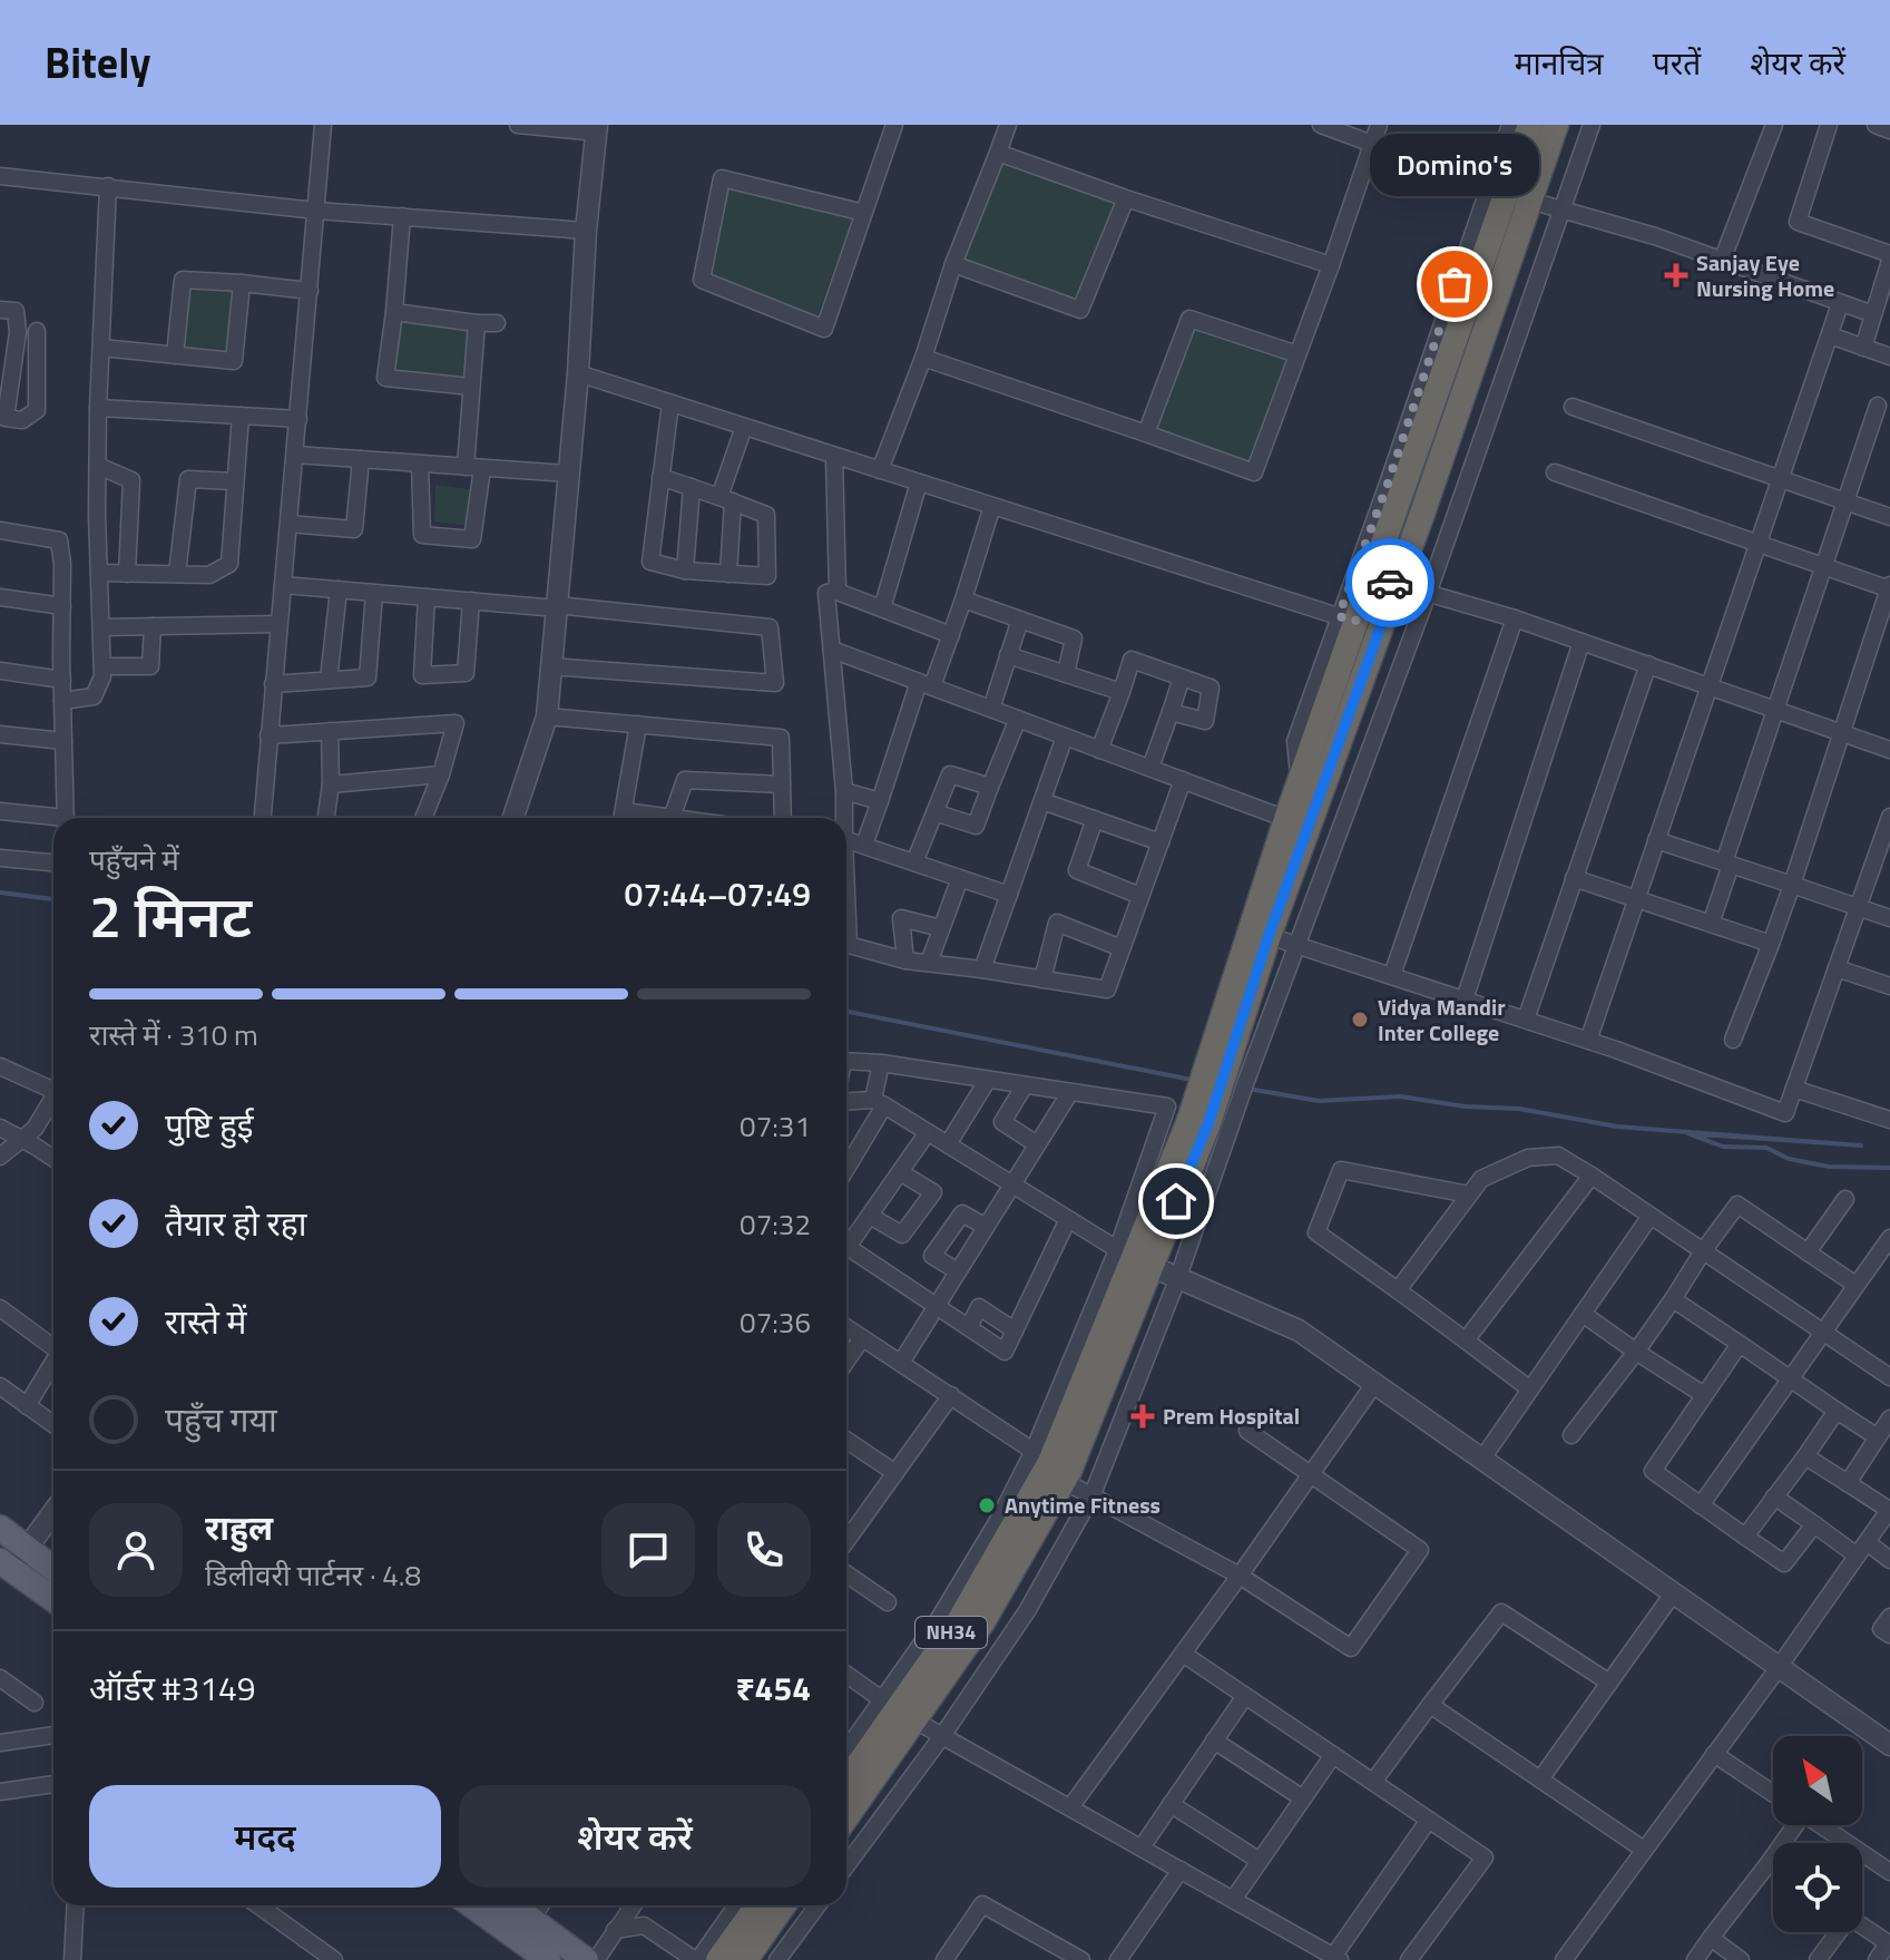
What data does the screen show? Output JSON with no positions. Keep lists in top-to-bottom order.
{
  "streets": {
    "highway": ["NH34"]
  },
  "places": {
    "health": ["Sanjay Eye Nursing Home", "Prem Hospital"],
    "other": ["Domino's", "Vidya Mandir Inter College", "Anytime Fitness"]
  },
  "north": "top left",
  "page": {
    "header": "Bitely",
    "nav": ["मानचित्र", "परतें", "शेयर करें"],
    "bubble": "Domino's",
    "heading": ["2 मिनट", "पहुँचने में", "07:44–07:49"],
    "panel": [
      "राहुल",
      "डिलीवरी पार्टनर · 4.8",
      "ऑर्डर #3149",
      "₹454"
    ],
    "bar": "रास्ते में · 310 m",
    "list": [
      ["पुष्टि हुई", "07:31"],
      ["तैयार हो रहा", "07:32"],
      ["रास्ते में", "07:36"],
      "पहुँच गया"
    ],
    "buttons": ["मदद", "शेयर करें"]
  }
}
